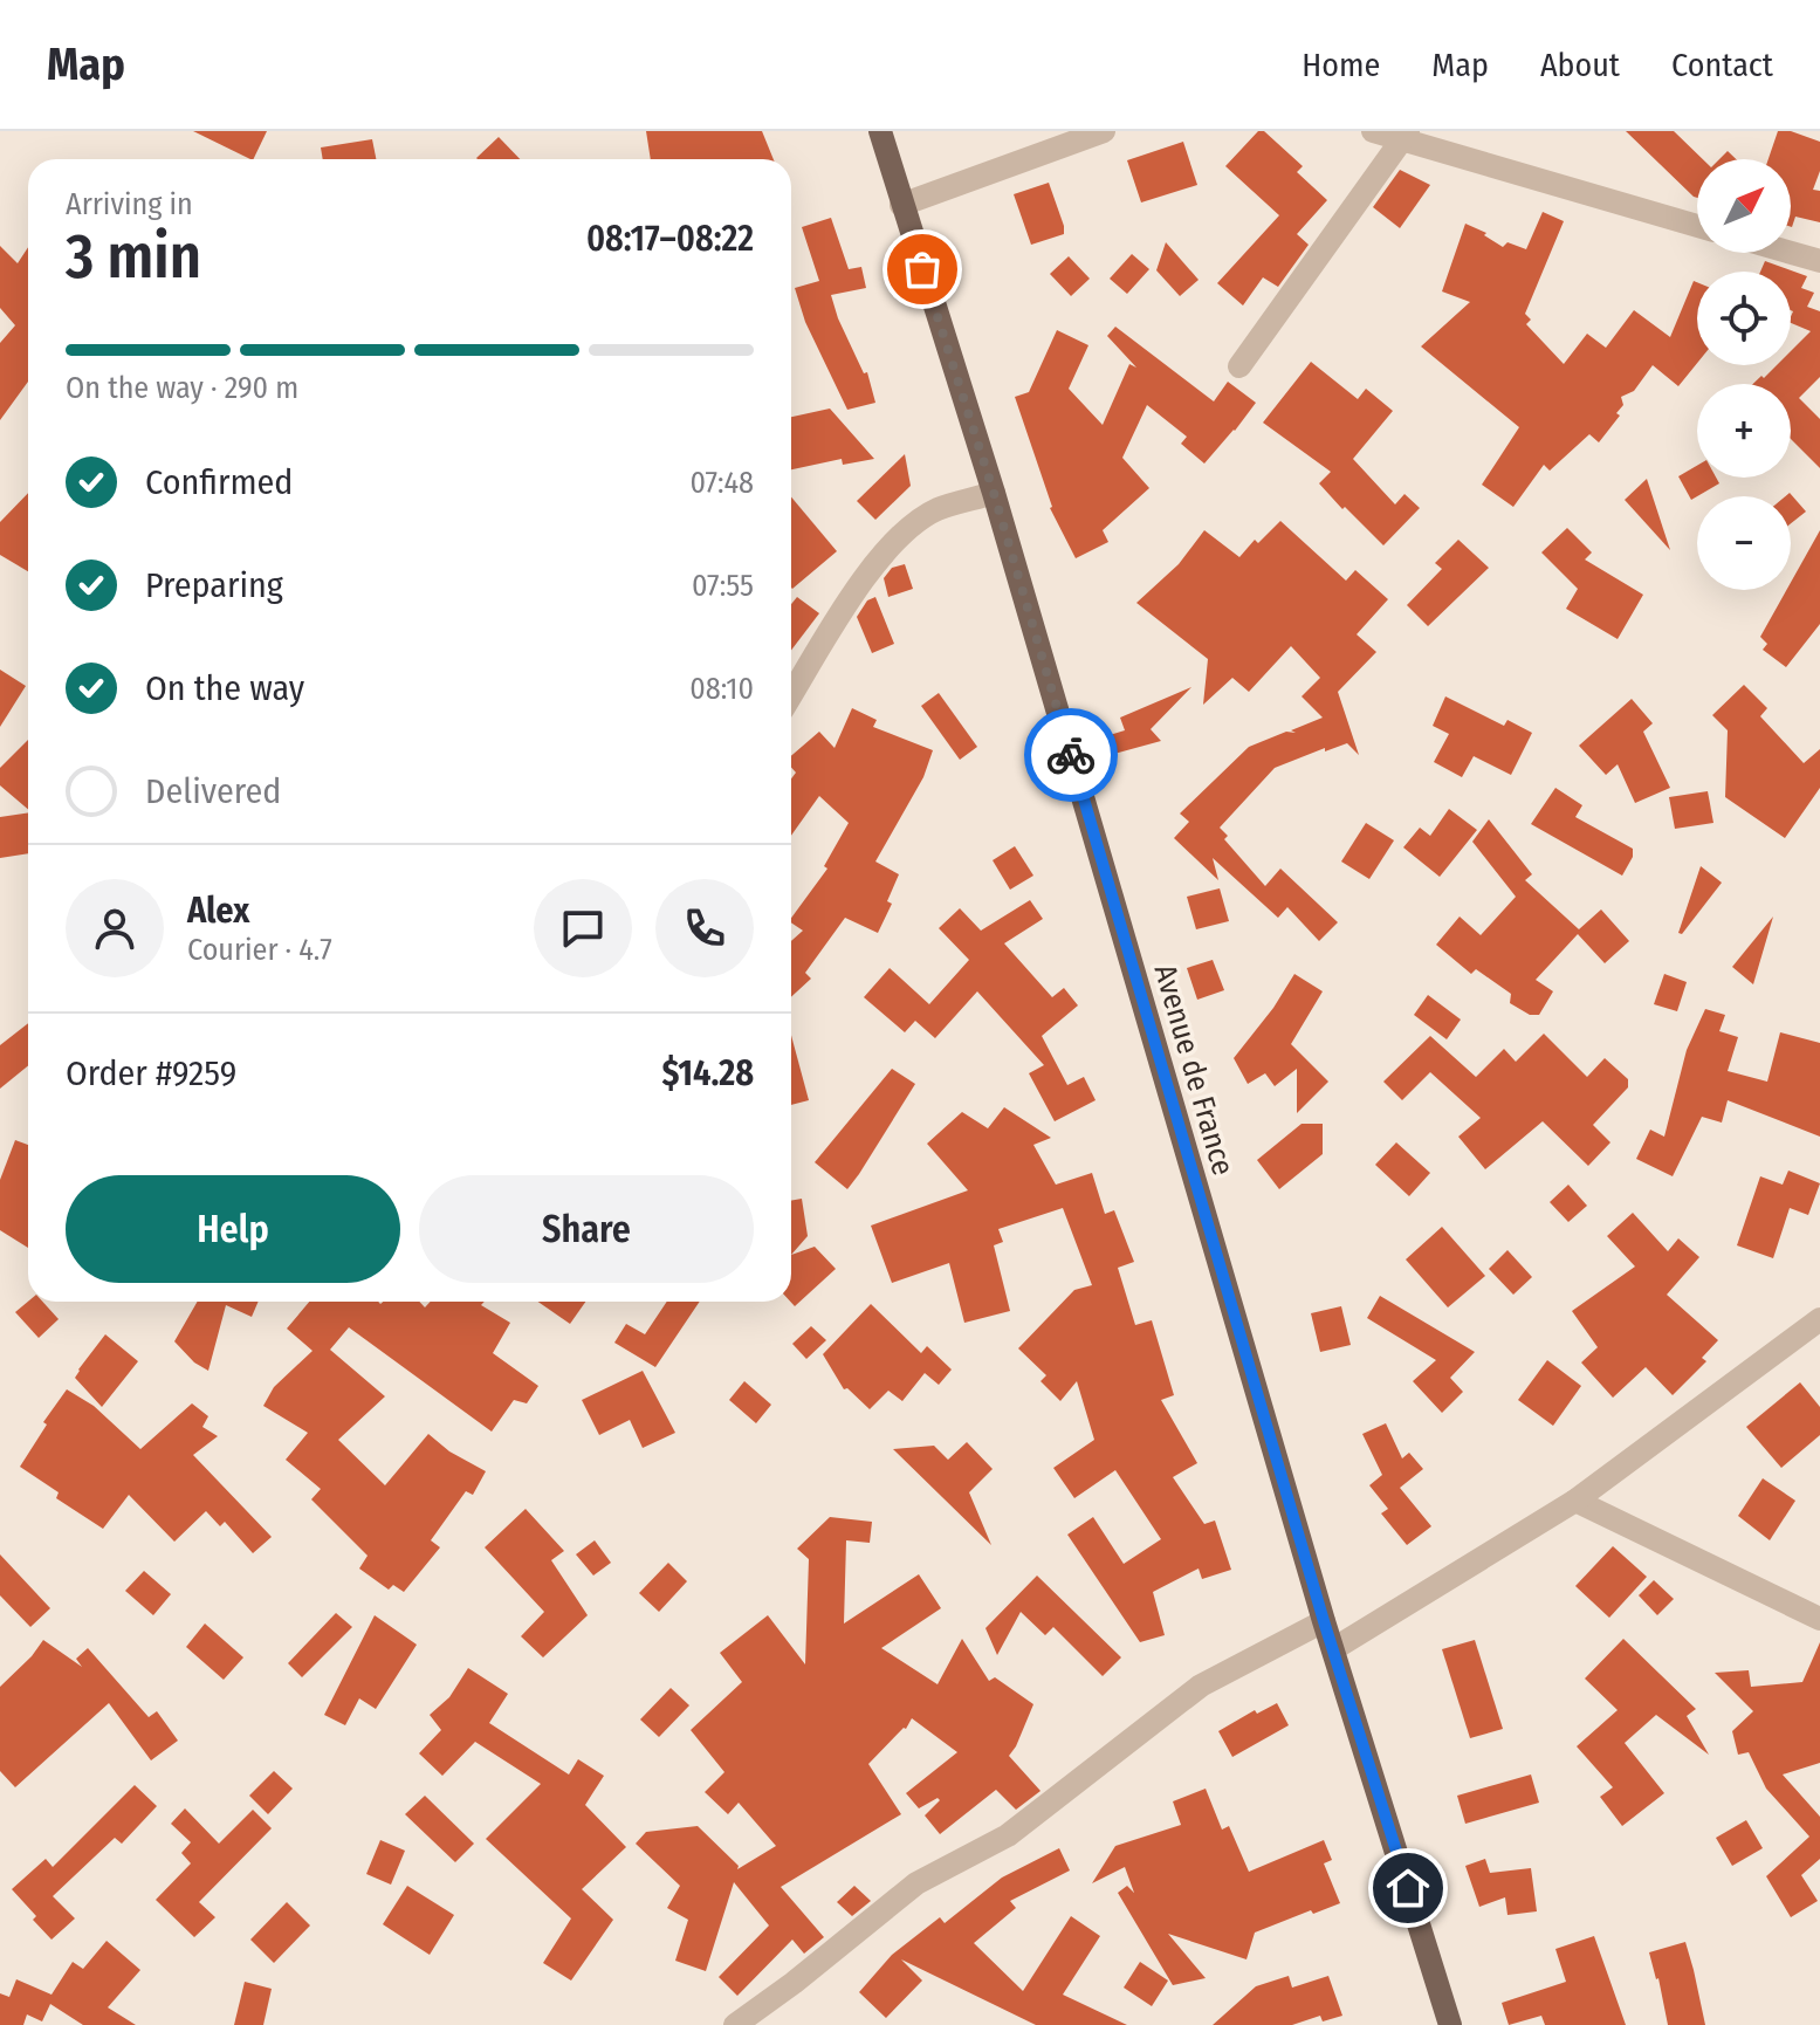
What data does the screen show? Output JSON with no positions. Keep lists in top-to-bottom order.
{
  "streets": {
    "main road": ["Avenue de France"]
  },
  "north": "top right",
  "page": {
    "header": "Map",
    "nav": [
      "Home",
      "Map",
      "About",
      "Contact"
    ],
    "map_buttons": ["+", "−"],
    "heading": ["3 min", "Arriving in", "08:17–08:22"],
    "panel": [
      "Alex",
      "Courier · 4.7",
      "Order #9259",
      "$14.28"
    ],
    "bar": "On the way · 290 m",
    "list": [
      ["Confirmed", "07:48"],
      ["Preparing", "07:55"],
      ["On the way", "08:10"],
      "Delivered"
    ],
    "buttons": ["Help", "Share"]
  }
}
